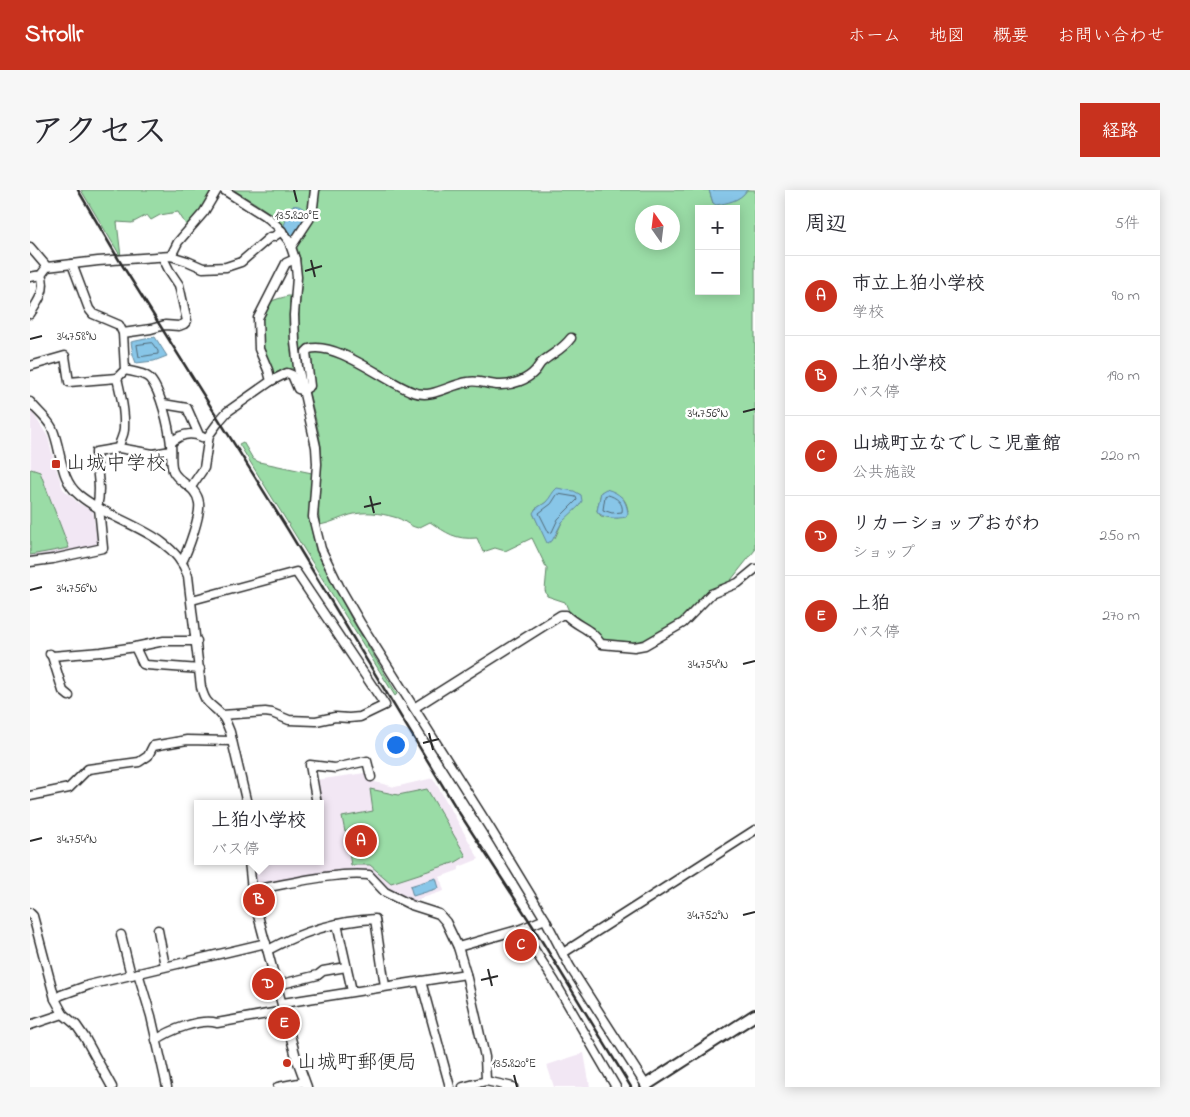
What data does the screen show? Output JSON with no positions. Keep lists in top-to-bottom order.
{
  "places": {
    "transit": ["山城中学校"],
    "other": ["山城町郵便局"]
  },
  "north": "top",
  "page": {
    "header": "Strollr",
    "nav": [
      "ホーム",
      "地図",
      "概要",
      "お問い合わせ"
    ],
    "title": "アクセス",
    "buttons": "経路",
    "heading": ["周辺", "5件"],
    "map_buttons": ["+", "−"],
    "list": [
      {
        "mark": "A",
        "name": "市立上狛小学校",
        "note": "学校",
        "value": "90 m"
      },
      {
        "mark": "B",
        "name": "上狛小学校",
        "note": "バス停",
        "value": "190 m"
      },
      {
        "mark": "C",
        "name": "山城町立なでしこ児童館",
        "note": "公共施設",
        "value": "220 m"
      },
      {
        "mark": "D",
        "name": "リカーショップおがわ",
        "note": "ショップ",
        "value": "250 m"
      },
      {
        "mark": "E",
        "name": "上狛",
        "note": "バス停",
        "value": "270 m"
      }
    ],
    "popup": ["上狛小学校", "バス停"],
    "pins": [
      "A",
      "B",
      "C",
      "D",
      "E"
    ]
  },
  "coordinates": [
    "135.820°E",
    "34.758°N",
    "34.756°N",
    "34.754°N",
    "34.752°N"
  ]
}
